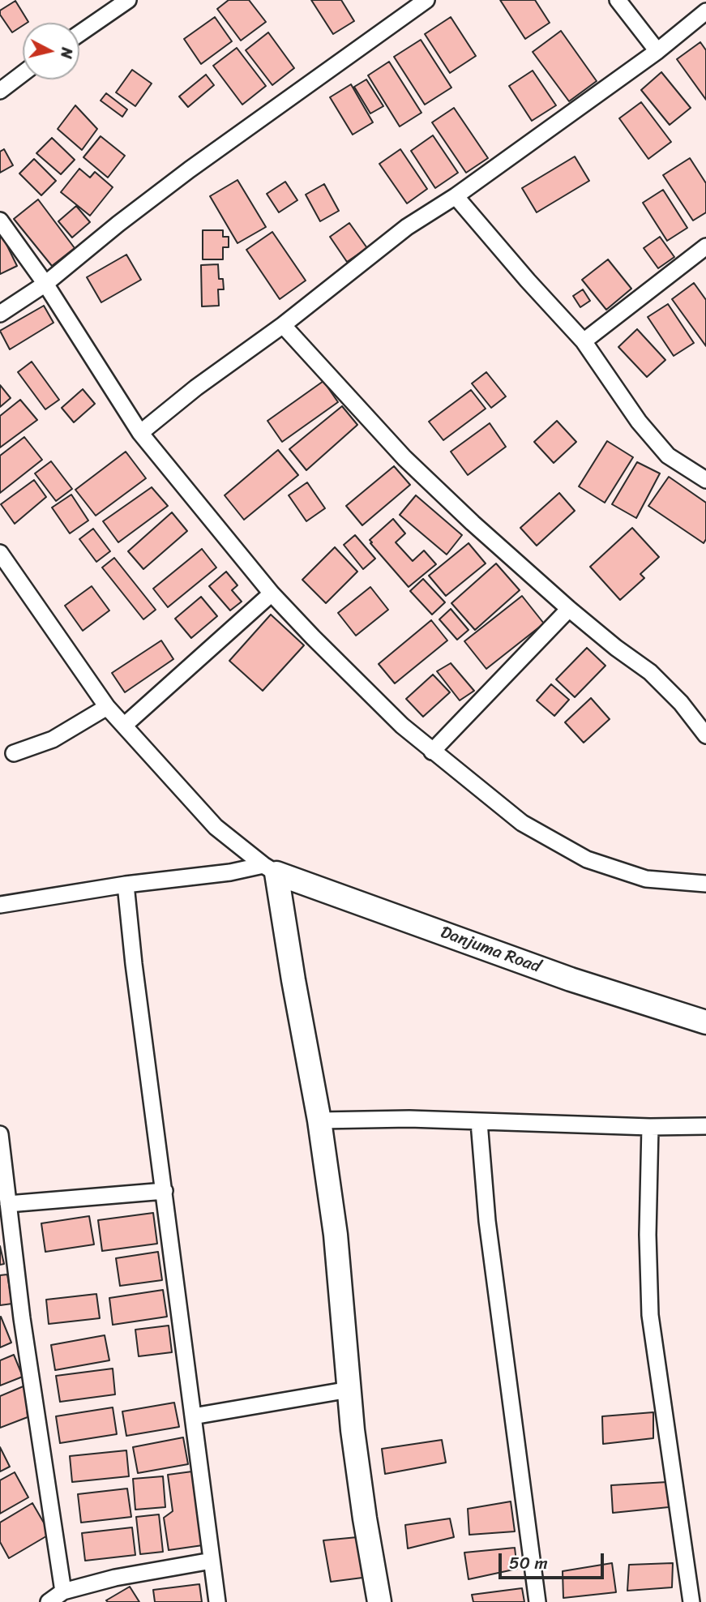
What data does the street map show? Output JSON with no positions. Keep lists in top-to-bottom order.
{
  "streets": {
    "street": ["Danjuma Road"]
  },
  "scale_bar": "50 m",
  "north": "right"
}
